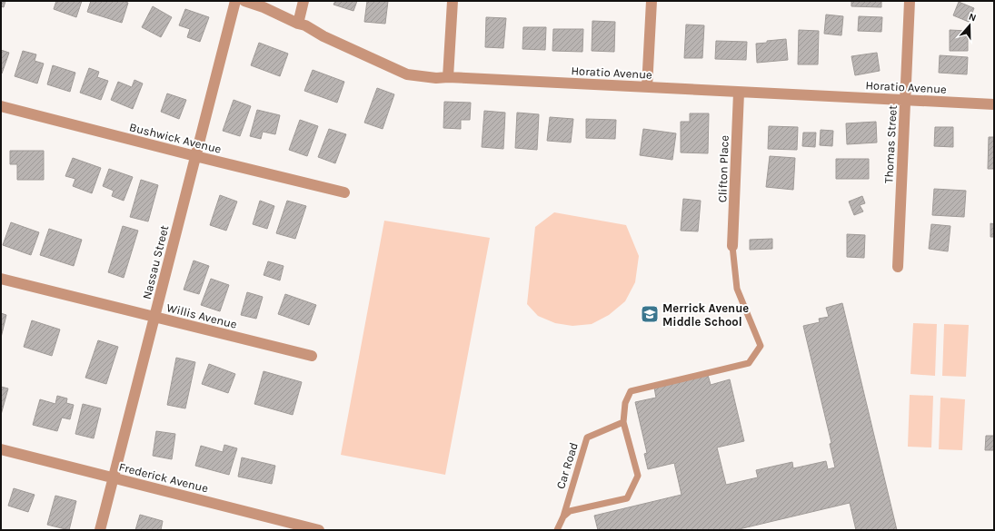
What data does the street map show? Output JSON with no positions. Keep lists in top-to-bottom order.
{
  "streets": {
    "street": [
      "Horatio Avenue",
      "Bushwick Avenue",
      "Thomas Street",
      "Clifton Place",
      "Nassau Street",
      "Willis Avenue",
      "Frederick Avenue"
    ],
    "lane": ["Car Road"]
  },
  "crossings": [
    ["Horatio Avenue", "Thomas Street"],
    ["Horatio Avenue", "Clifton Place"],
    ["Bushwick Avenue", "Nassau Street"],
    ["Nassau Street", "Willis Avenue"],
    ["Nassau Street", "Frederick Avenue"]
  ],
  "places": {
    "school or university": ["Merrick Avenue Middle School"]
  },
  "north": "top"
}
